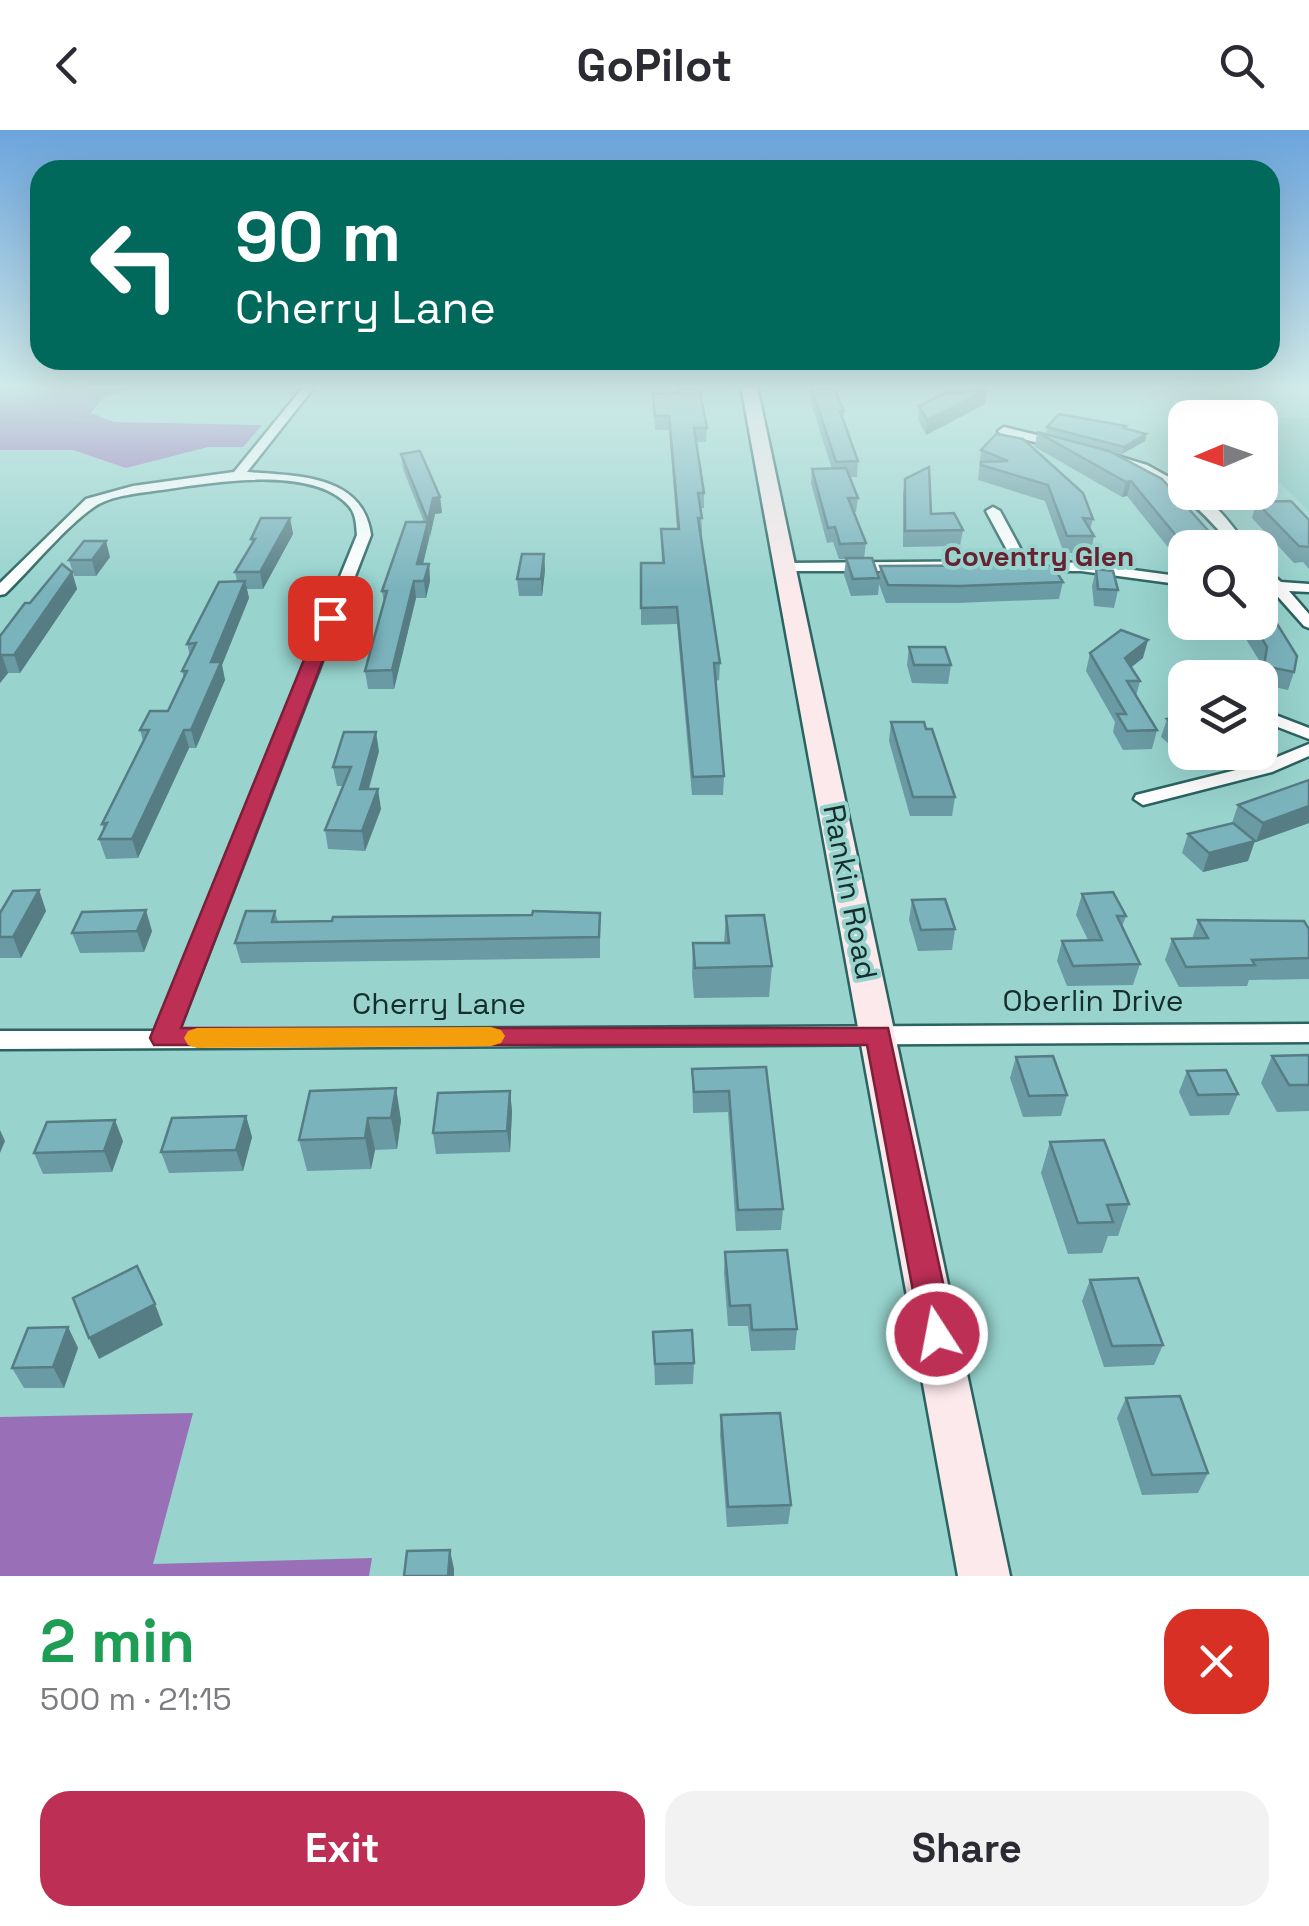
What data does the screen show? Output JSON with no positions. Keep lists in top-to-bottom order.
{
  "streets": {
    "street": ["Rankin Road", "Oberlin Drive", "Cherry Lane"]
  },
  "crossings": [
    ["Rankin Road", "Oberlin Drive"],
    ["Rankin Road", "Cherry Lane"],
    ["Oberlin Drive", "Cherry Lane"]
  ],
  "districts": ["Coventry Glen"],
  "north": "left",
  "page": {
    "header": "GoPilot",
    "turn": ["90 m", "Cherry Lane"],
    "heading": ["2 min", "500 m · 21:15"],
    "buttons": ["Exit", "Share"]
  }
}
